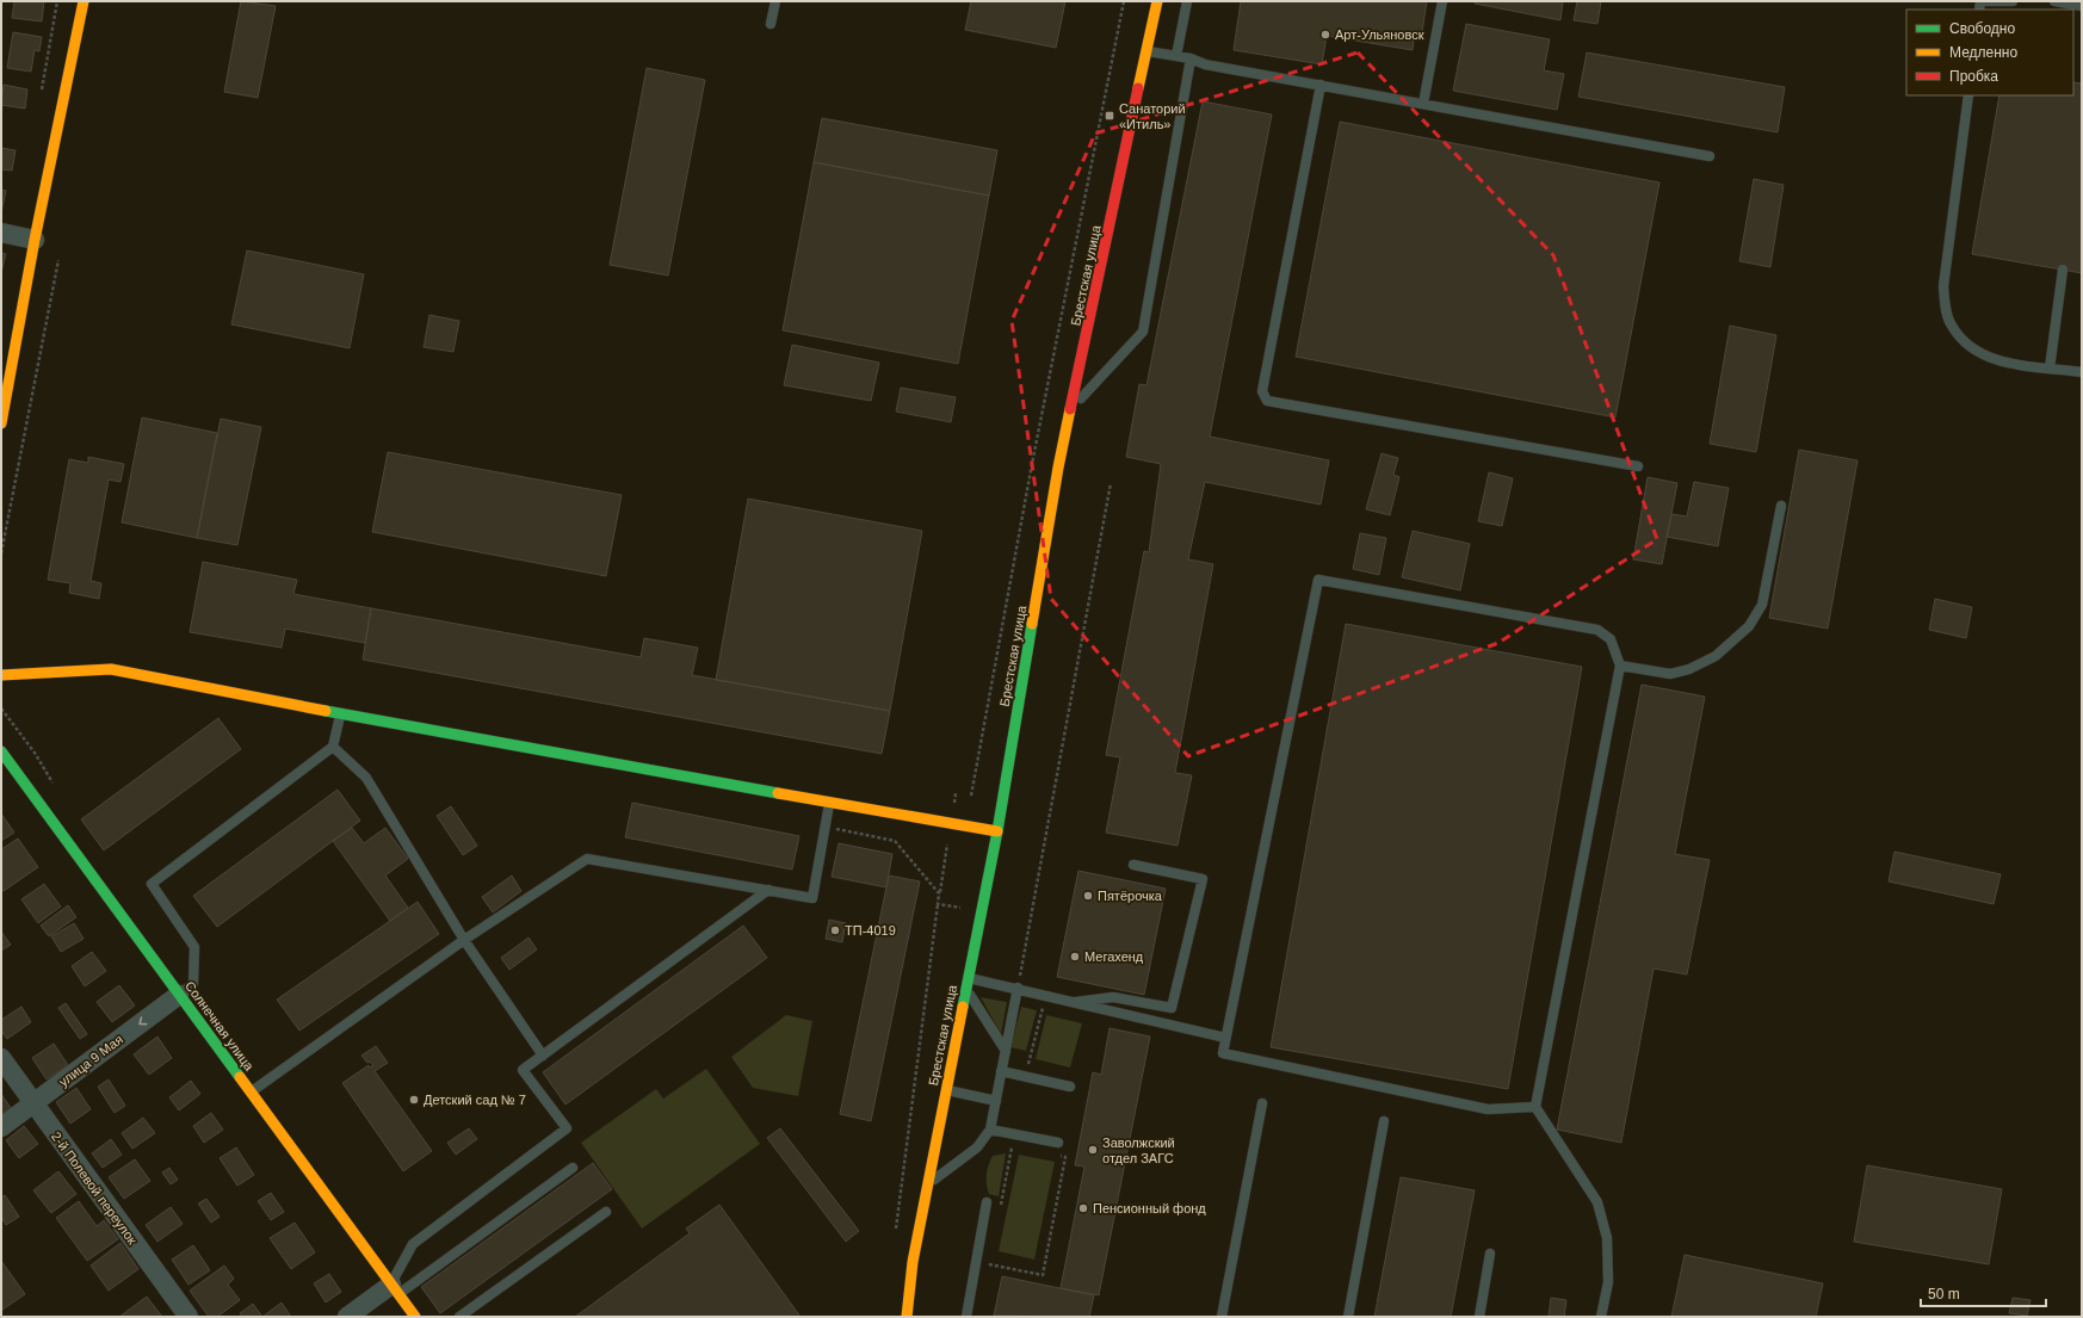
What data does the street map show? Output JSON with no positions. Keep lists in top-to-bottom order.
{
  "streets": {
    "street": [
      "Брестская улица",
      "Солнечная улица",
      "улица 9 Мая",
      "2-й Полевой переулок"
    ]
  },
  "crossings": [
    ["Солнечная улица", "улица 9 Мая"],
    ["улица 9 Мая", "2-й Полевой переулок"]
  ],
  "one_way": ["улица 9 Мая"],
  "places": {
    "other": [
      "Арт-Ульяновск",
      "Пятёрочка",
      "ТП-4019",
      "Мегахенд",
      "Детский сад № 7",
      "Заволжский отдел ЗАГС",
      "Пенсионный фонд"
    ],
    "transit": ["Санаторий «Итиль»"]
  },
  "legend": ["Свободно", "Медленно", "Пробка"],
  "scale_bar": "50 m"
}
